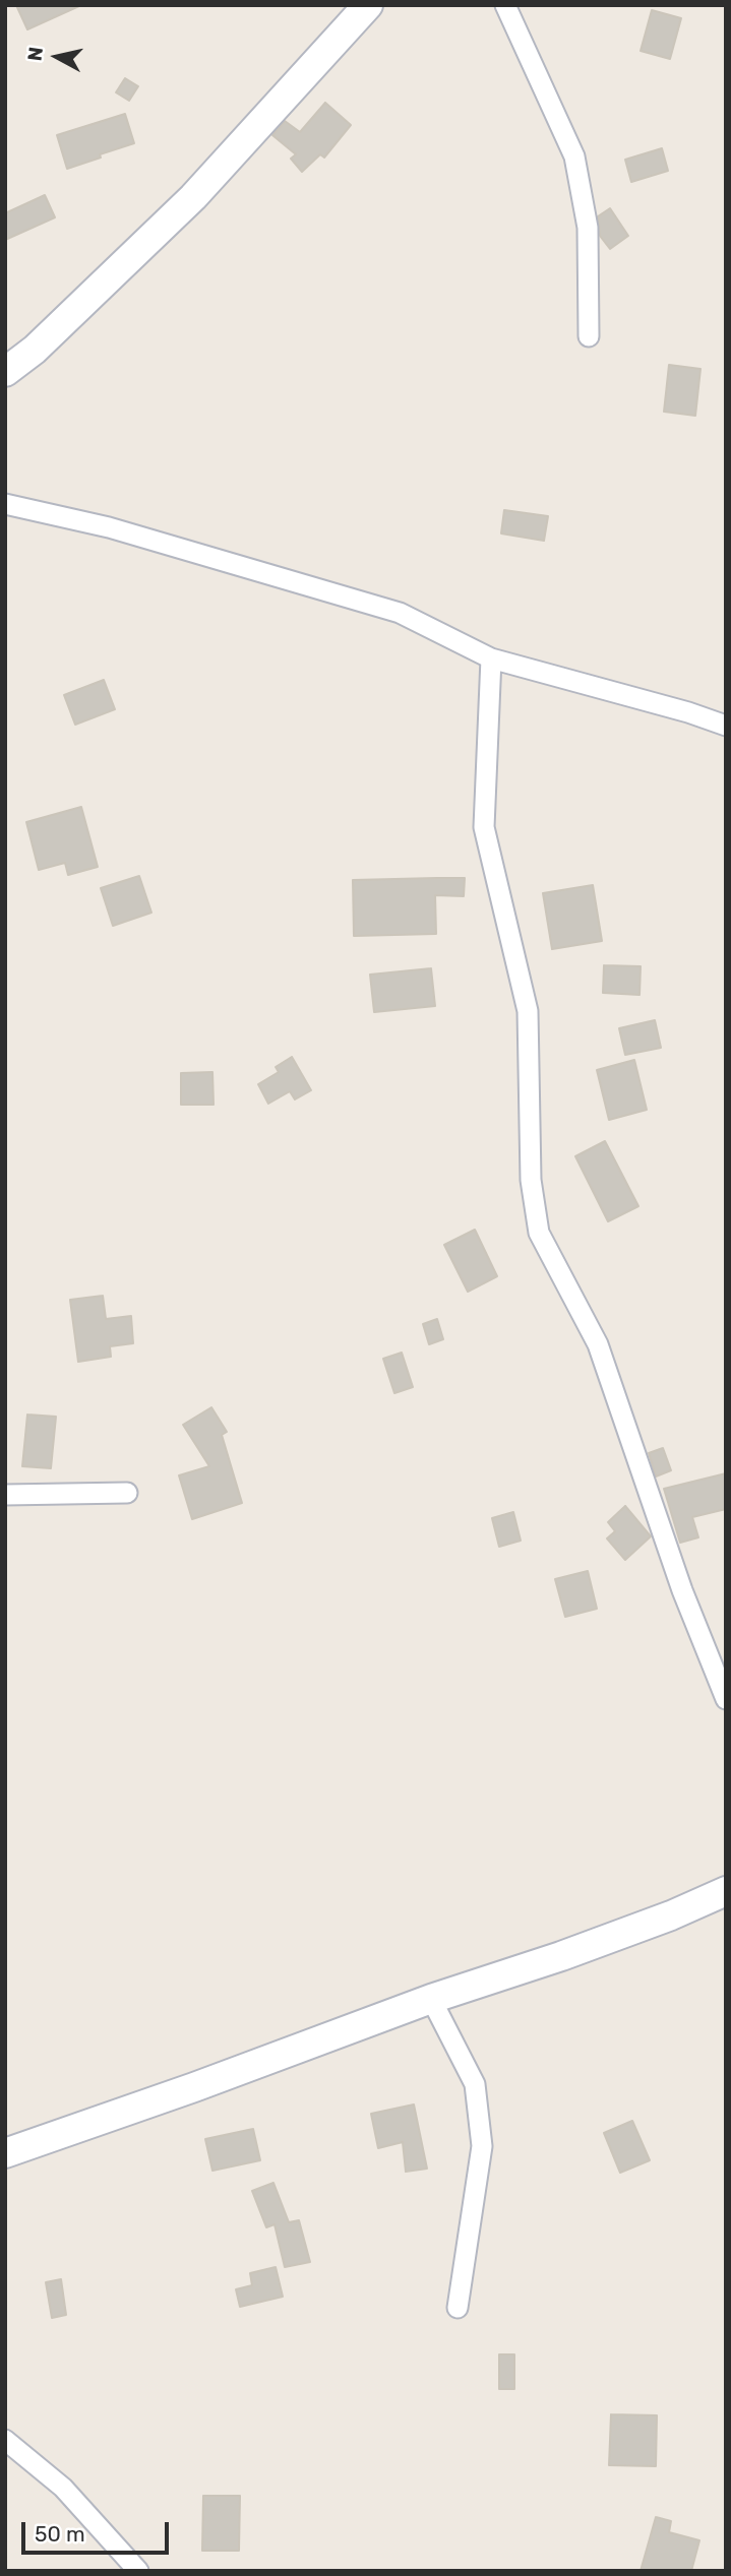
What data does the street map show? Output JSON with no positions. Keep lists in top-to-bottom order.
{
  "scale_bar": "50 m",
  "north": "left"
}
